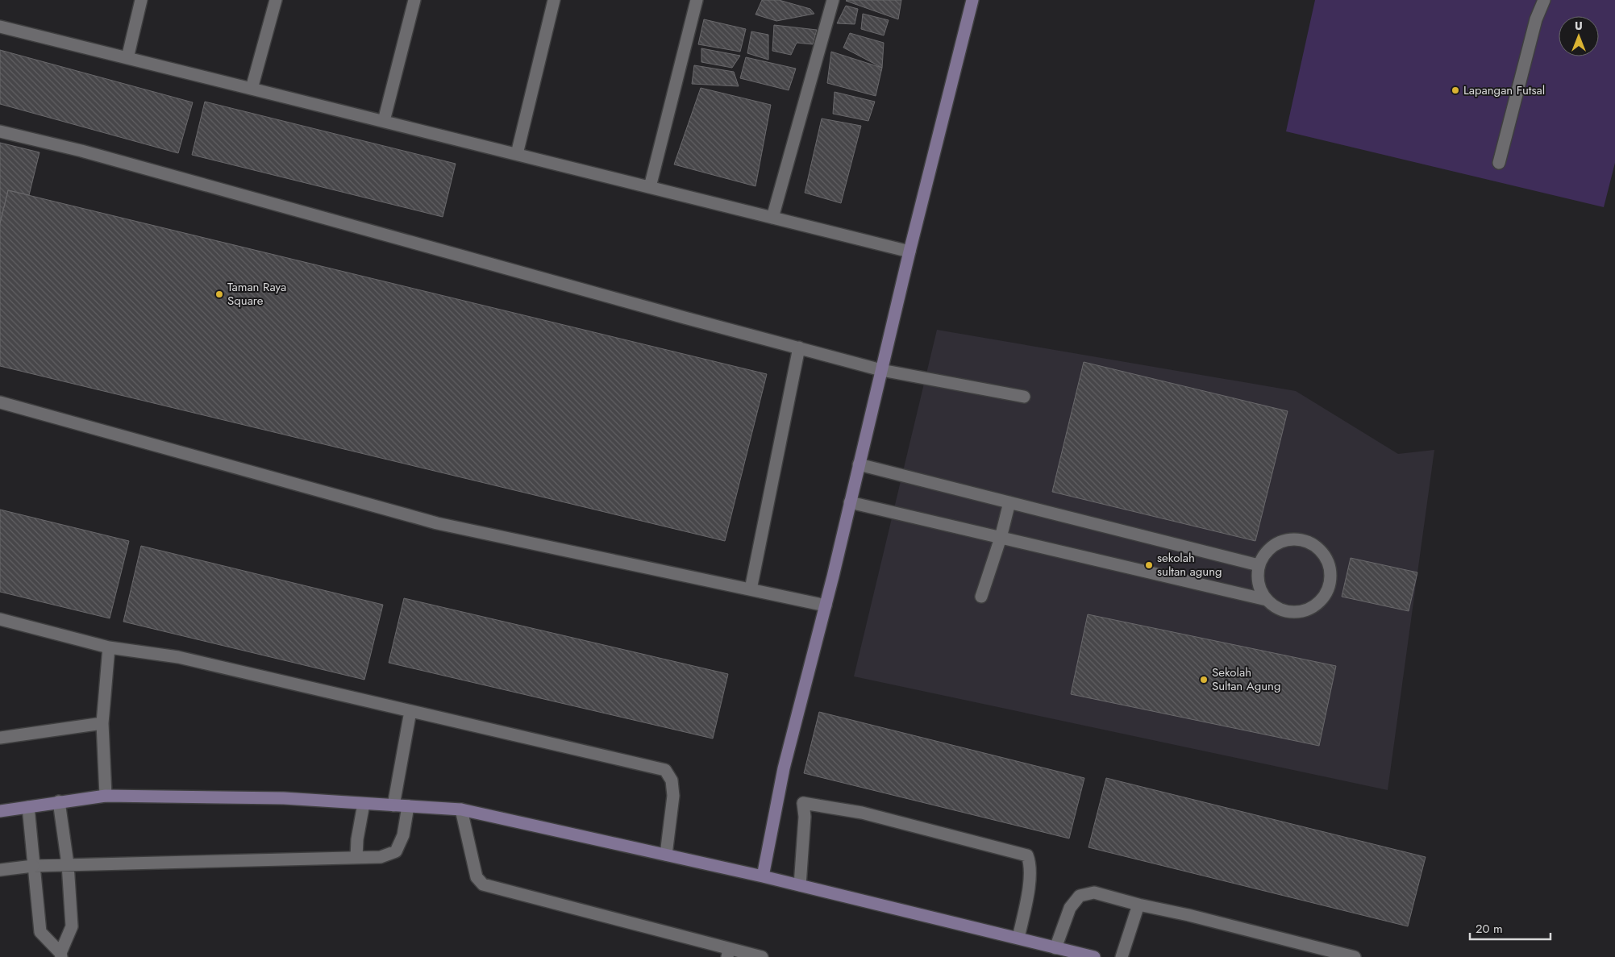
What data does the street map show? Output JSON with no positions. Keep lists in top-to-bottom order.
{
  "places": [
    "Lapangan Futsal",
    "Taman Raya Square",
    "sekolah sultan agung",
    "Sekolah Sultan Agung"
  ],
  "scale_bar": "20 m",
  "north": "top"
}
